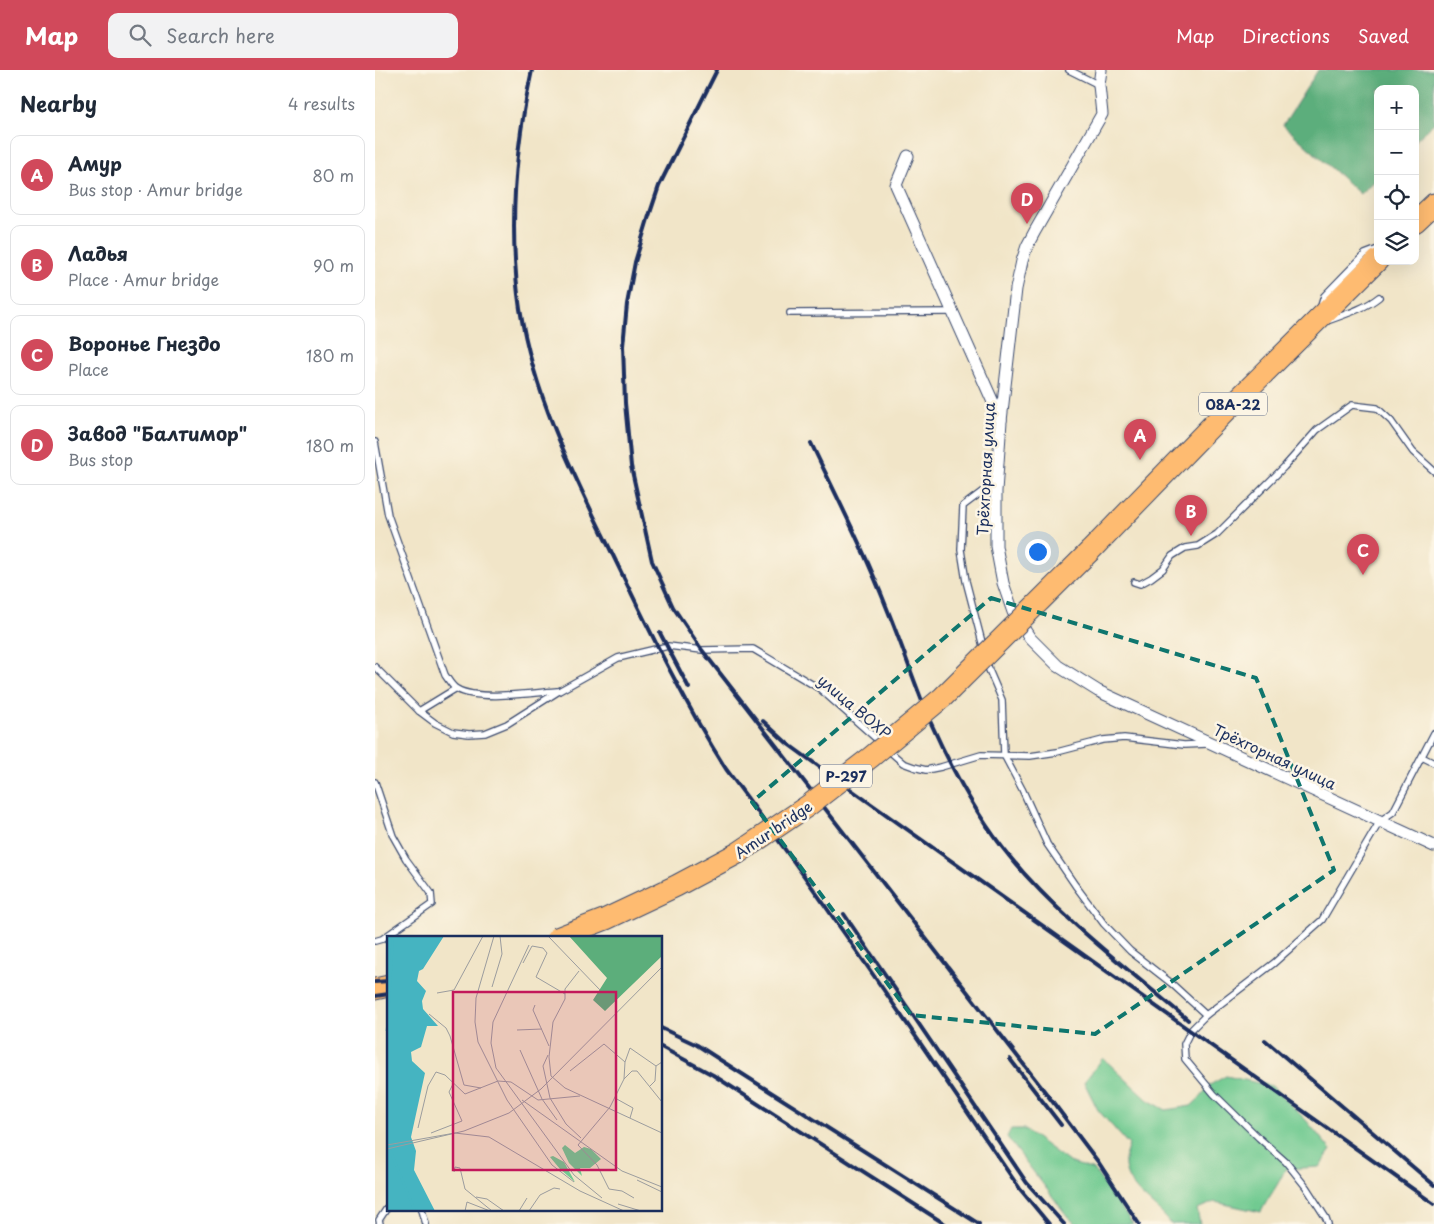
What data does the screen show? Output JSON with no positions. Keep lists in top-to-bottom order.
{
  "streets": {
    "highway": ["08А-22", "Р-297", "Amur bridge"],
    "street": ["Трёхгорная улица"],
    "lane": ["улица ВОХР"]
  },
  "crossings": [
    ["08А-22", "Amur bridge"],
    ["Трёхгорная улица", "улица ВОХР"]
  ],
  "page": {
    "header": "Map",
    "search": "Search here",
    "nav": ["Map", "Directions", "Saved"],
    "heading": ["Nearby", "4 results"],
    "map_buttons": ["+", "−"],
    "list": [
      {
        "mark": "A",
        "name": "Амур",
        "note": "Bus stop · Amur bridge",
        "value": "80 m"
      },
      {
        "mark": "B",
        "name": "Ладья",
        "note": "Place · Amur bridge",
        "value": "90 m"
      },
      {
        "mark": "C",
        "name": "Воронье Гнездо",
        "note": "Place",
        "value": "180 m"
      },
      {
        "mark": "D",
        "name": "Завод \"Балтимор\"",
        "note": "Bus stop",
        "value": "180 m"
      }
    ],
    "pins": [
      "D",
      "A",
      "B",
      "C"
    ]
  }
}
